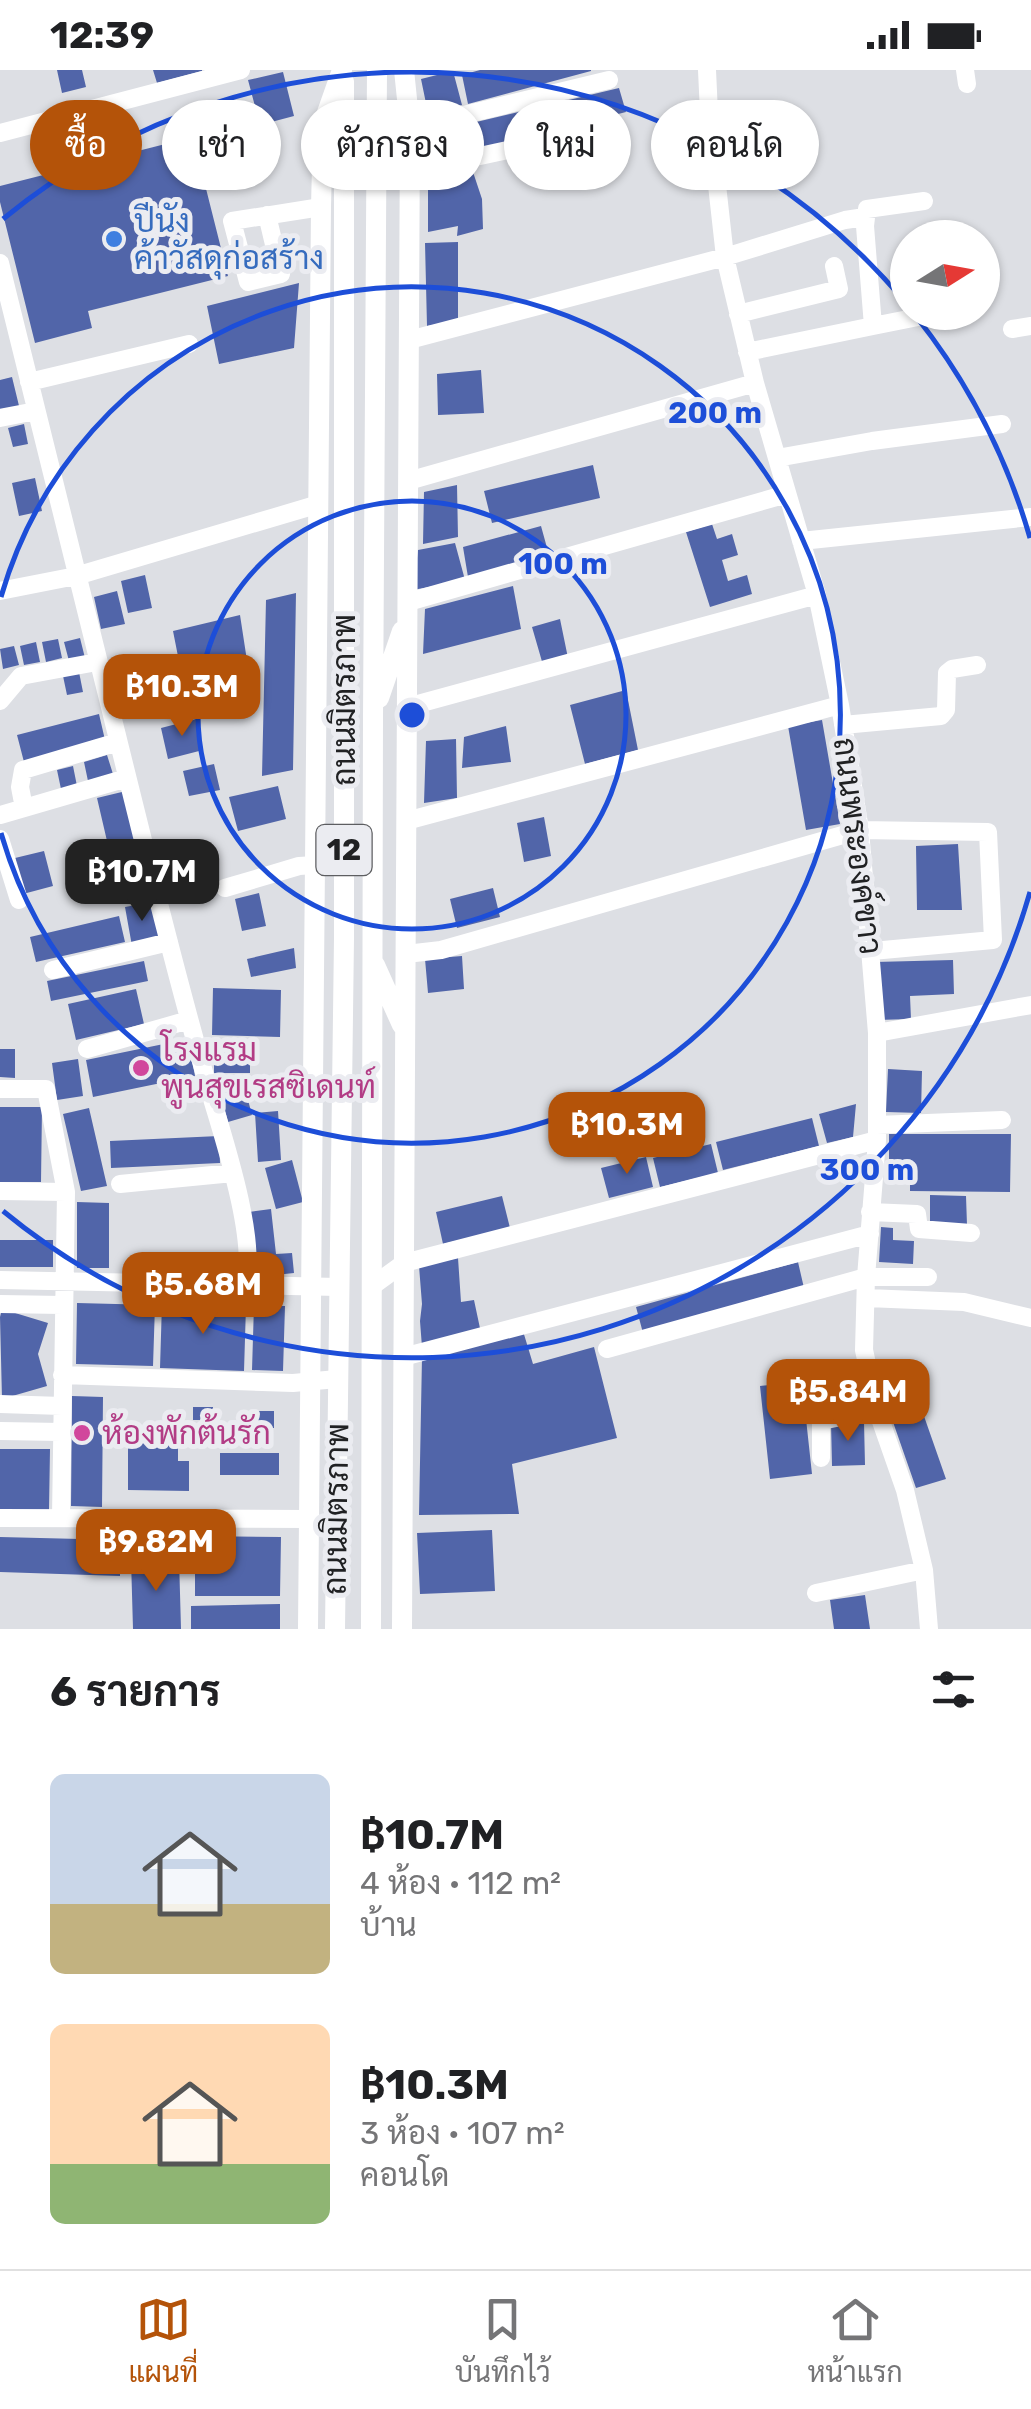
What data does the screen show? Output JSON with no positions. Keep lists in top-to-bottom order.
{
  "streets": {
    "main road": ["ถนนมิตรภาพ", "12"],
    "street": ["ถนนพระองค์ขาว"]
  },
  "places": ["ปีนัง ค้าวัสดุก่อสร้าง", "โรงแรม พูนสุขเรสซิเดนท์", "ห้องพักต้นรัก"],
  "north": "right",
  "page": {
    "status": "12:39",
    "chip": [
      "ซื้อ",
      "เช่า",
      "ตัวกรอง",
      "ใหม่",
      "คอนโด"
    ],
    "price": [
      "฿10.3M",
      "฿10.7M",
      "฿10.3M",
      "฿5.68M",
      "฿5.84M",
      "฿9.82M"
    ],
    "heading": "6 รายการ",
    "list": [
      {
        "name": "฿10.7M",
        "note": "4 ห้อง · 112 m² · บ้าน"
      },
      {
        "name": "฿10.3M",
        "note": "3 ห้อง · 107 m² · คอนโด"
      }
    ],
    "tabs": ["แผนที่", "บันทึกไว้", "หน้าแรก"]
  },
  "rings": ["200 m", "100 m", "300 m"]
}
